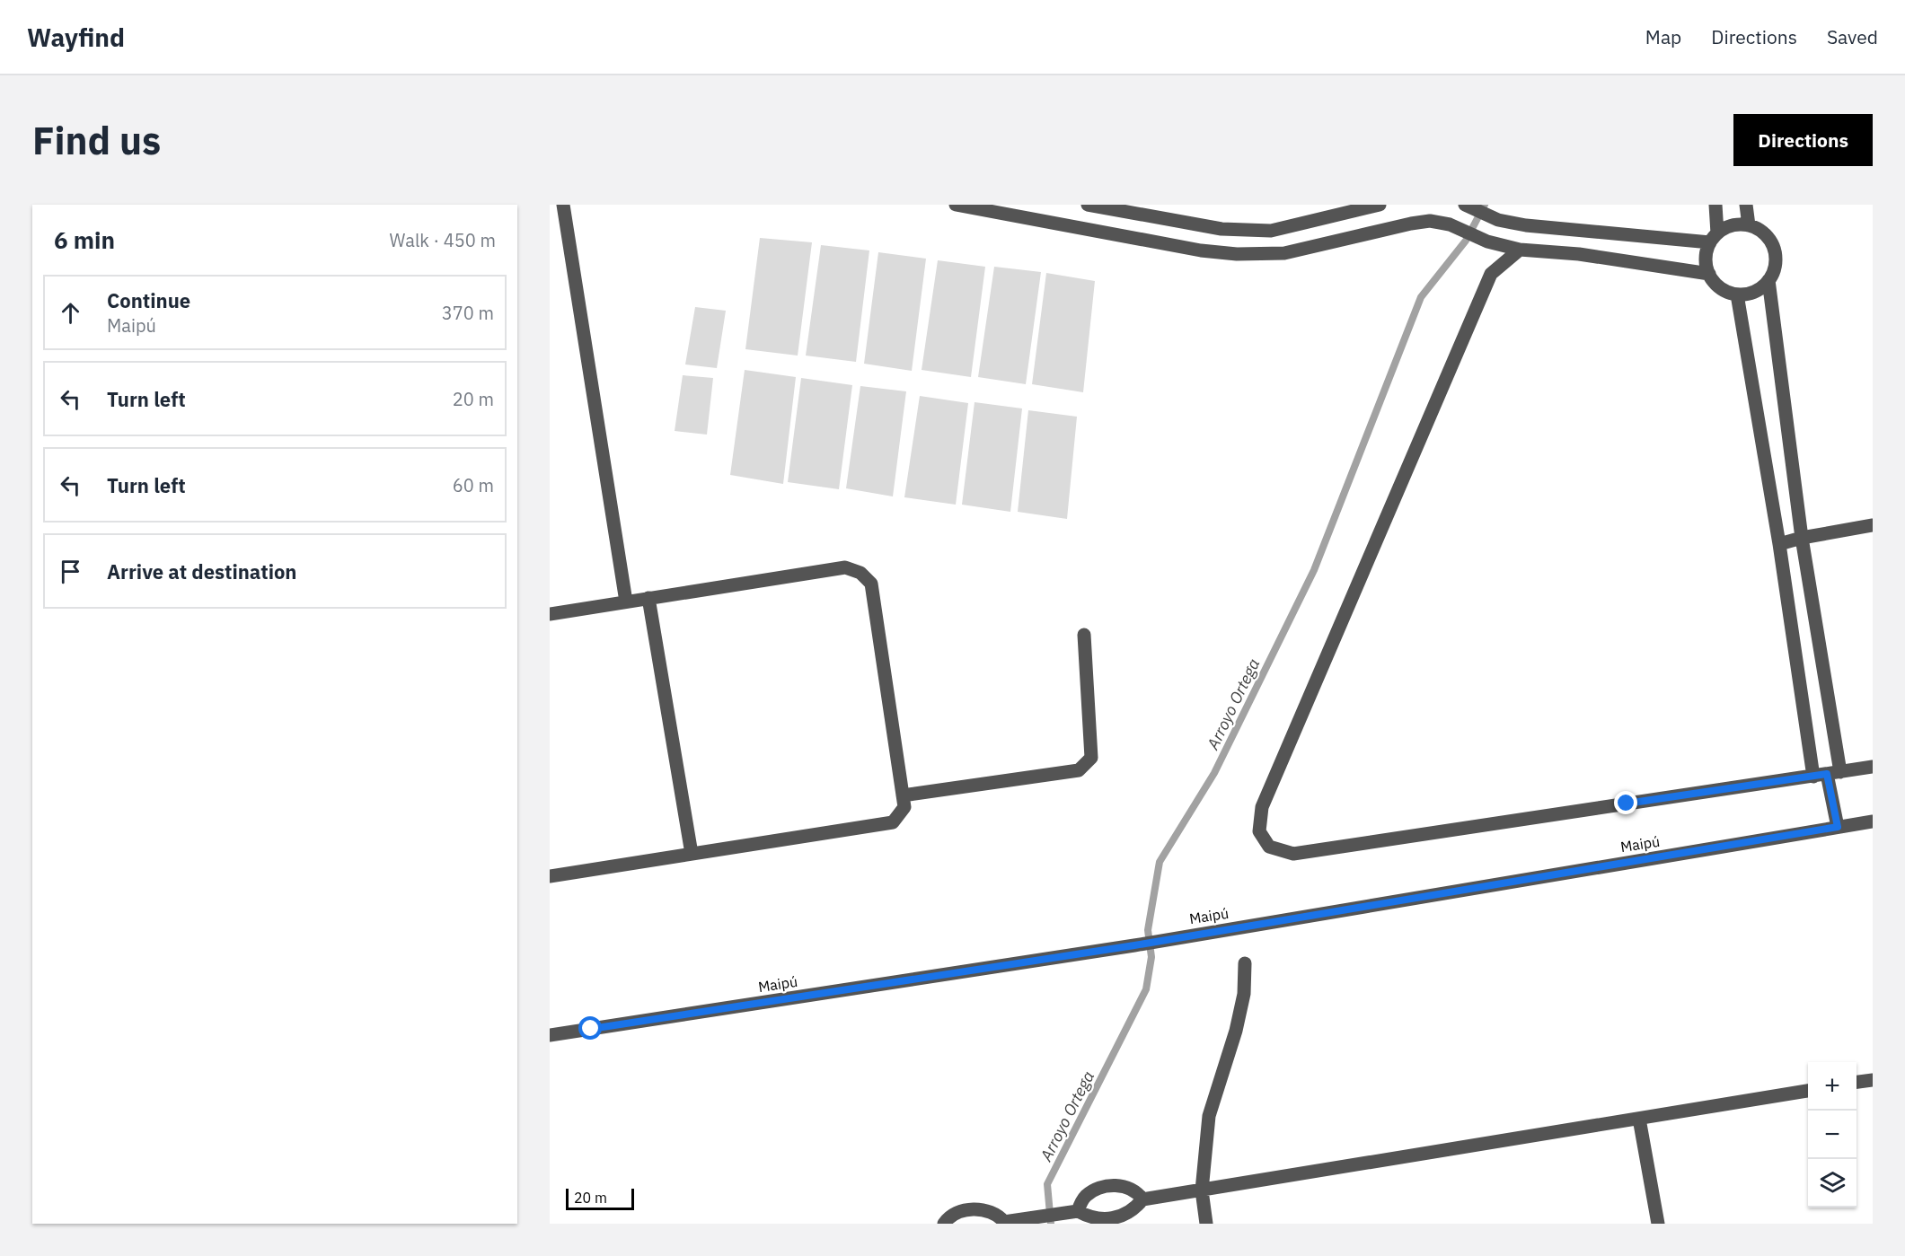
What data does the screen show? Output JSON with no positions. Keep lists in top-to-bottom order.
{
  "streets": {
    "street": ["Maipú"]
  },
  "water": ["Arroyo Ortega"],
  "scale_bar": "20 m",
  "page": {
    "header": "Wayfind",
    "nav": ["Map", "Directions", "Saved"],
    "buttons": "Directions",
    "title": "Find us",
    "heading": ["6 min", "Walk · 450 m"],
    "list": [
      ["Continue", "Maipú", "370 m"],
      ["Turn left", "20 m"],
      ["Turn left", "60 m"],
      "Arrive at destination"
    ],
    "map_buttons": ["+", "−"],
    "scale": "20 m"
  }
}
